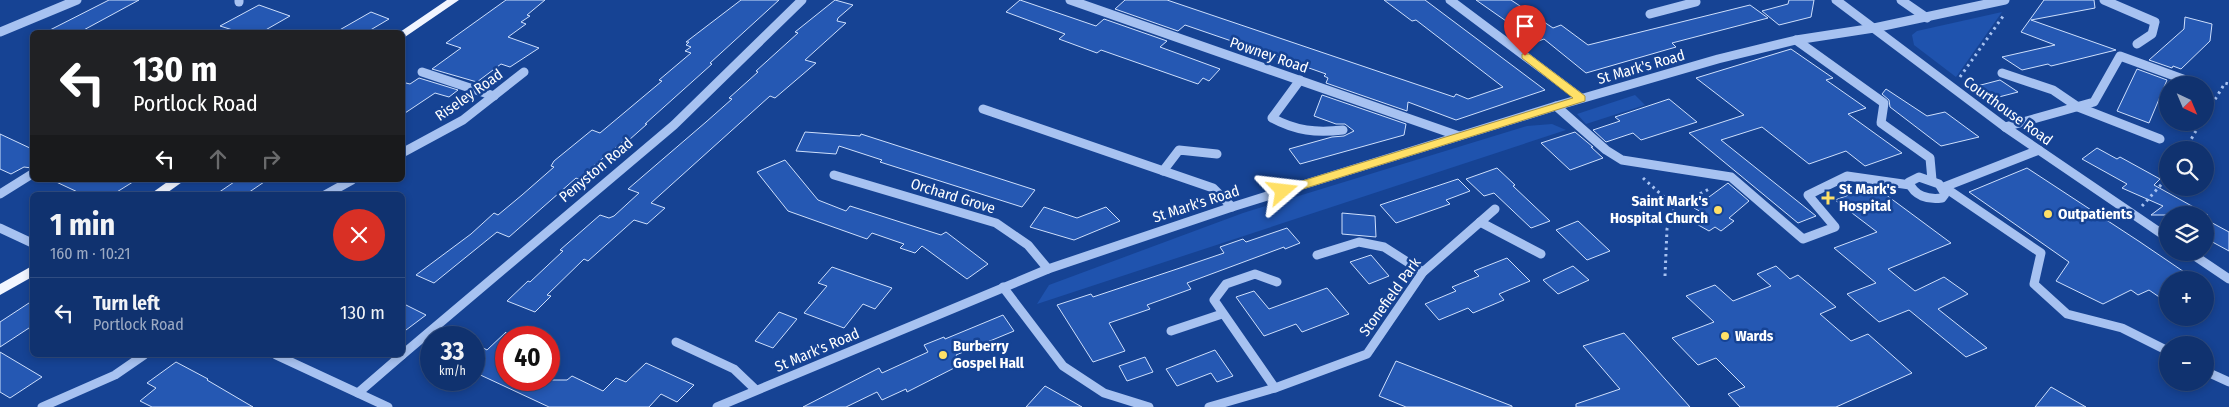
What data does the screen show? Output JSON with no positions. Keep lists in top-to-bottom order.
{
  "streets": {
    "street": [
      "Powney Road",
      "St Mark's Road",
      "Riseley Road",
      "Courthouse Road",
      "Penyston Road",
      "Orchard Grove",
      "Stonefield Park"
    ]
  },
  "crossings": [
    ["Powney Road", "St Mark's Road"],
    ["St Mark's Road", "Courthouse Road"],
    ["St Mark's Road", "Orchard Grove"]
  ],
  "places": {
    "health": ["St Mark's Hospital"],
    "other": [
      "Saint Mark's Hospital Church",
      "Outpatients",
      "Wards",
      "Burberry Gospel Hall"
    ]
  },
  "north": "bottom right",
  "page": {
    "turn": ["130 m", "Portlock Road"],
    "map_buttons": ["+", "−"],
    "heading": ["1 min", "160 m · 10:21"],
    "list": [
      {
        "name": "Turn left",
        "note": "Portlock Road",
        "value": "130 m"
      }
    ],
    "speed": "33 km/h",
    "limit": "40"
  }
}
